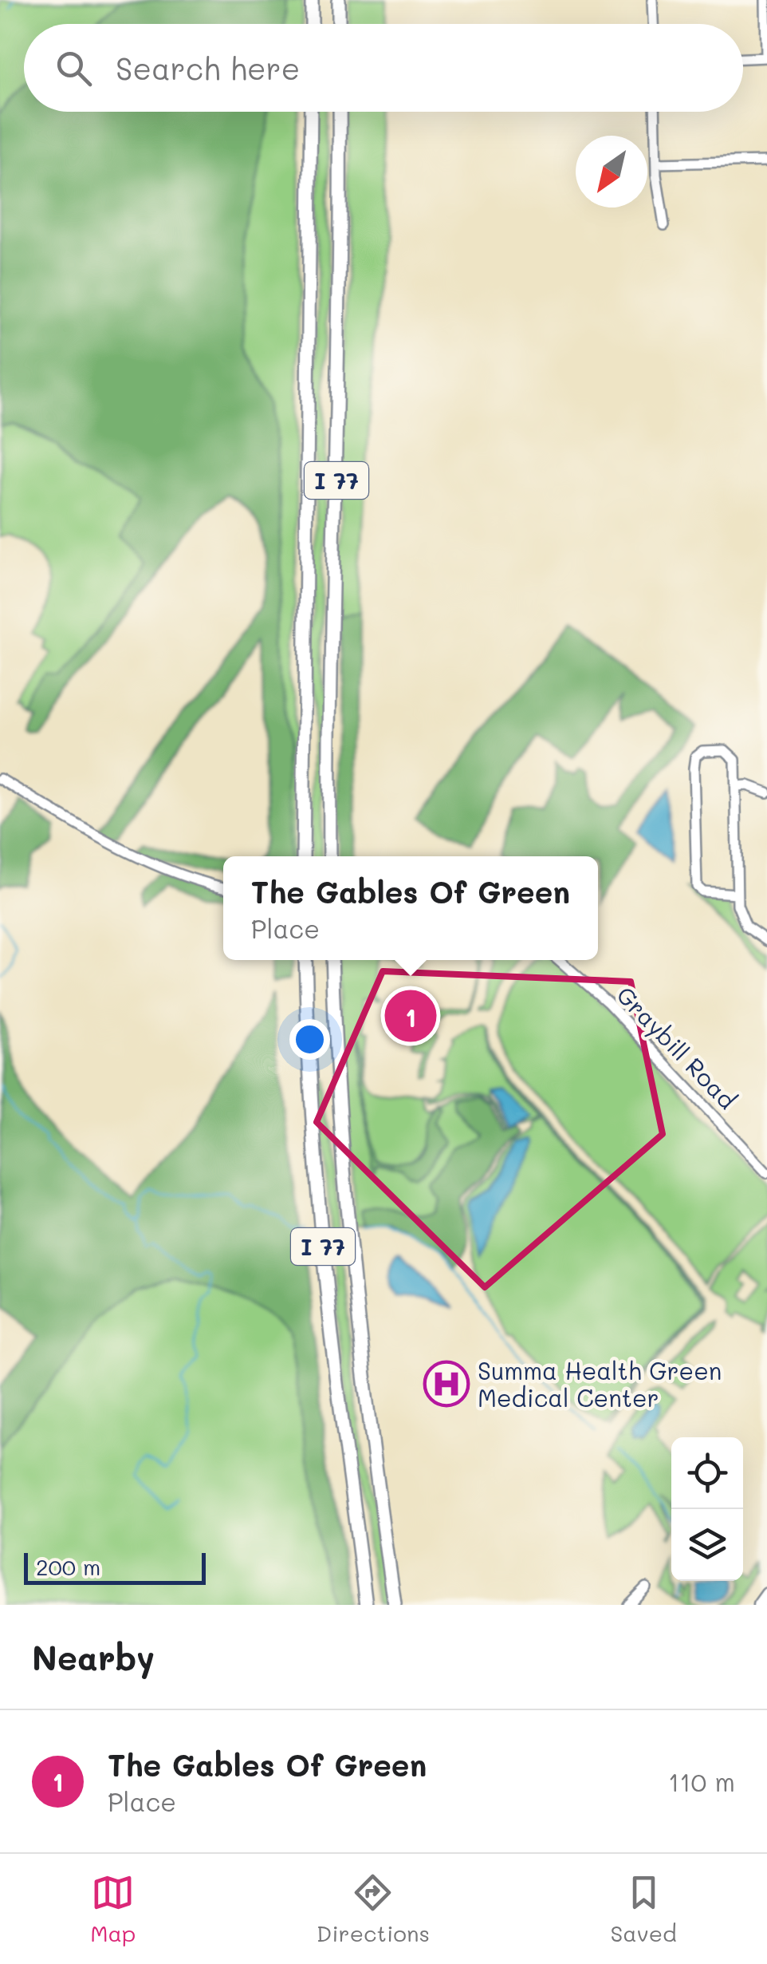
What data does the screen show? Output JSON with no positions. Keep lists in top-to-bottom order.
{
  "streets": {
    "highway": ["I 77"],
    "street": ["Graybill Road"]
  },
  "places": {
    "hospital": ["Summa Health Green Medical Center"]
  },
  "scale_bar": "200 m",
  "north": "bottom left",
  "page": {
    "search": "Search here",
    "popup": ["The Gables Of Green", "Place"],
    "pins": "1",
    "scale": "200 m",
    "heading": "Nearby",
    "list": [
      {
        "mark": "1",
        "name": "The Gables Of Green",
        "note": "Place",
        "value": "110 m"
      }
    ],
    "nav": ["Map", "Directions", "Saved"]
  }
}
